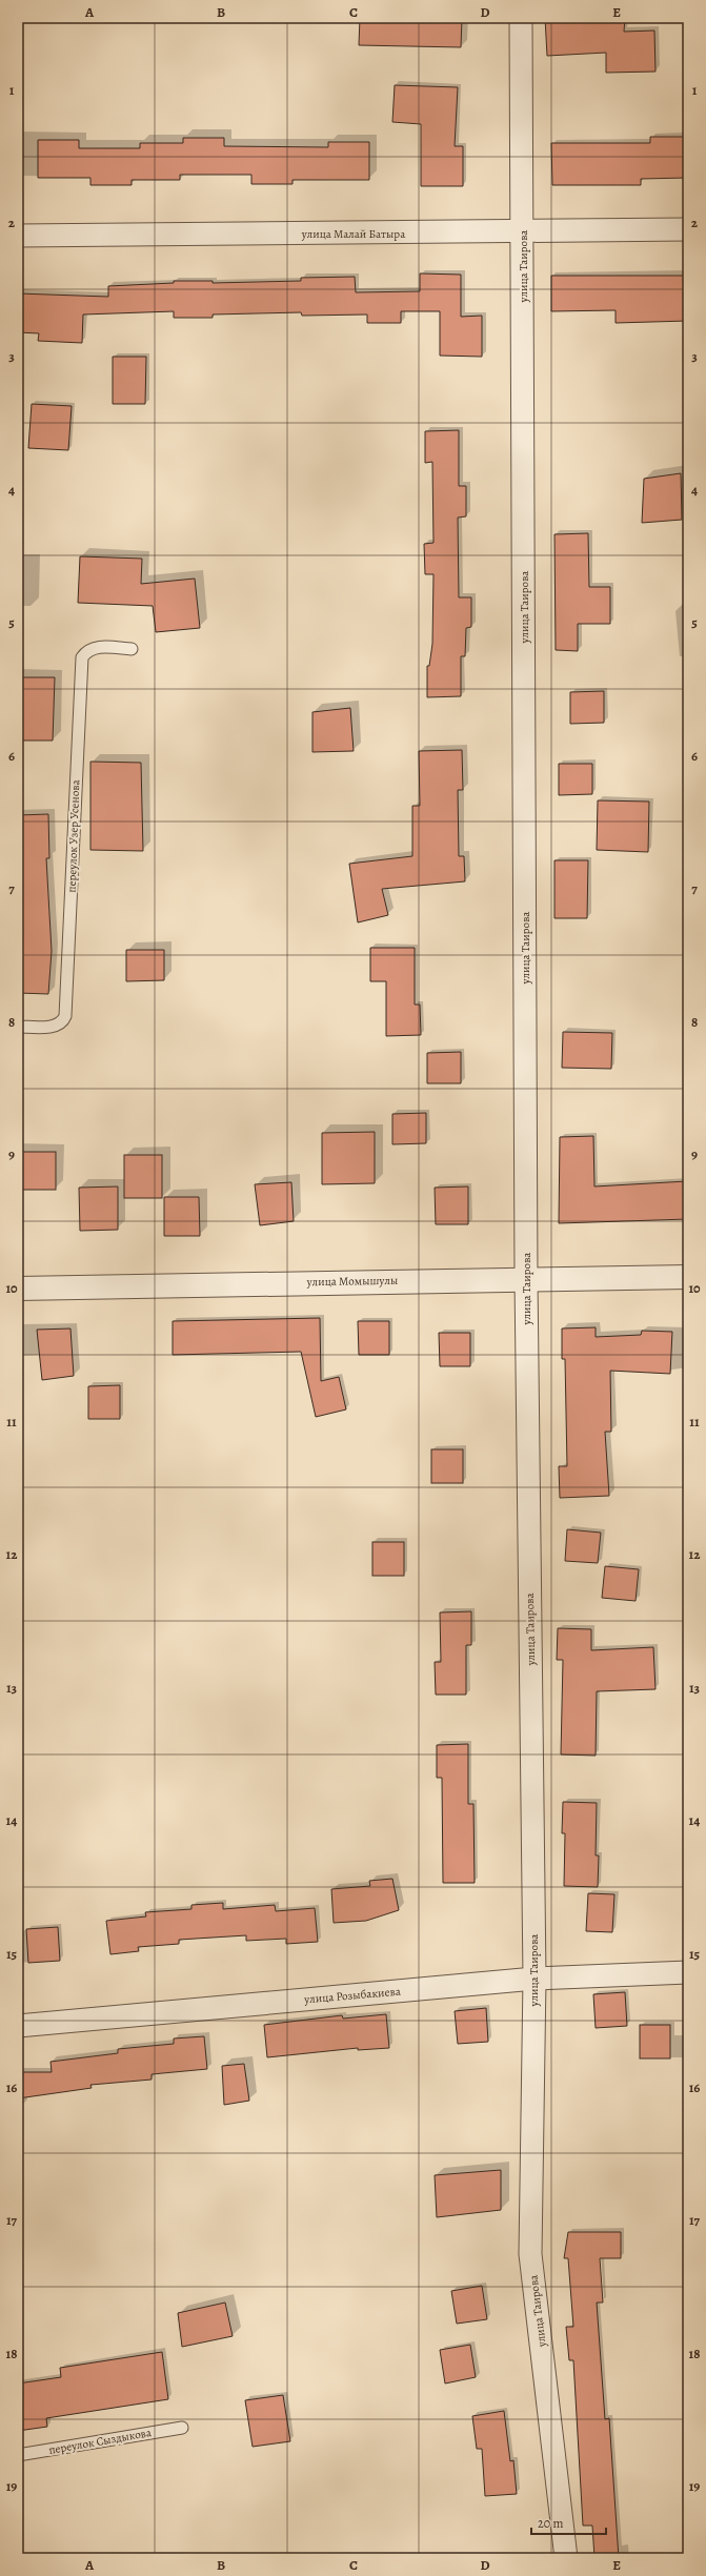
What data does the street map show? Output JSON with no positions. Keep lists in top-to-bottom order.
{
  "streets": {
    "street": [
      "улица Малай Батыра",
      "улица Таирова",
      "улица Момышулы",
      "улица Розыбакиева"
    ],
    "lane": ["переулок Узер Усенова", "переулок Сыздыкова"]
  },
  "crossings": [
    ["улица Малай Батыра", "улица Таирова"],
    ["улица Таирова", "улица Момышулы"],
    ["улица Таирова", "улица Розыбакиева"]
  ],
  "scale_bar": "20 m",
  "grid": {
    "columns": [
      "A",
      "B",
      "C",
      "D",
      "E"
    ],
    "rows": [
      "1",
      "2",
      "3",
      "4",
      "5",
      "6",
      "7",
      "8",
      "9",
      "10",
      "11",
      "12",
      "13",
      "14",
      "15",
      "16",
      "17",
      "18",
      "19"
    ]
  }
}
